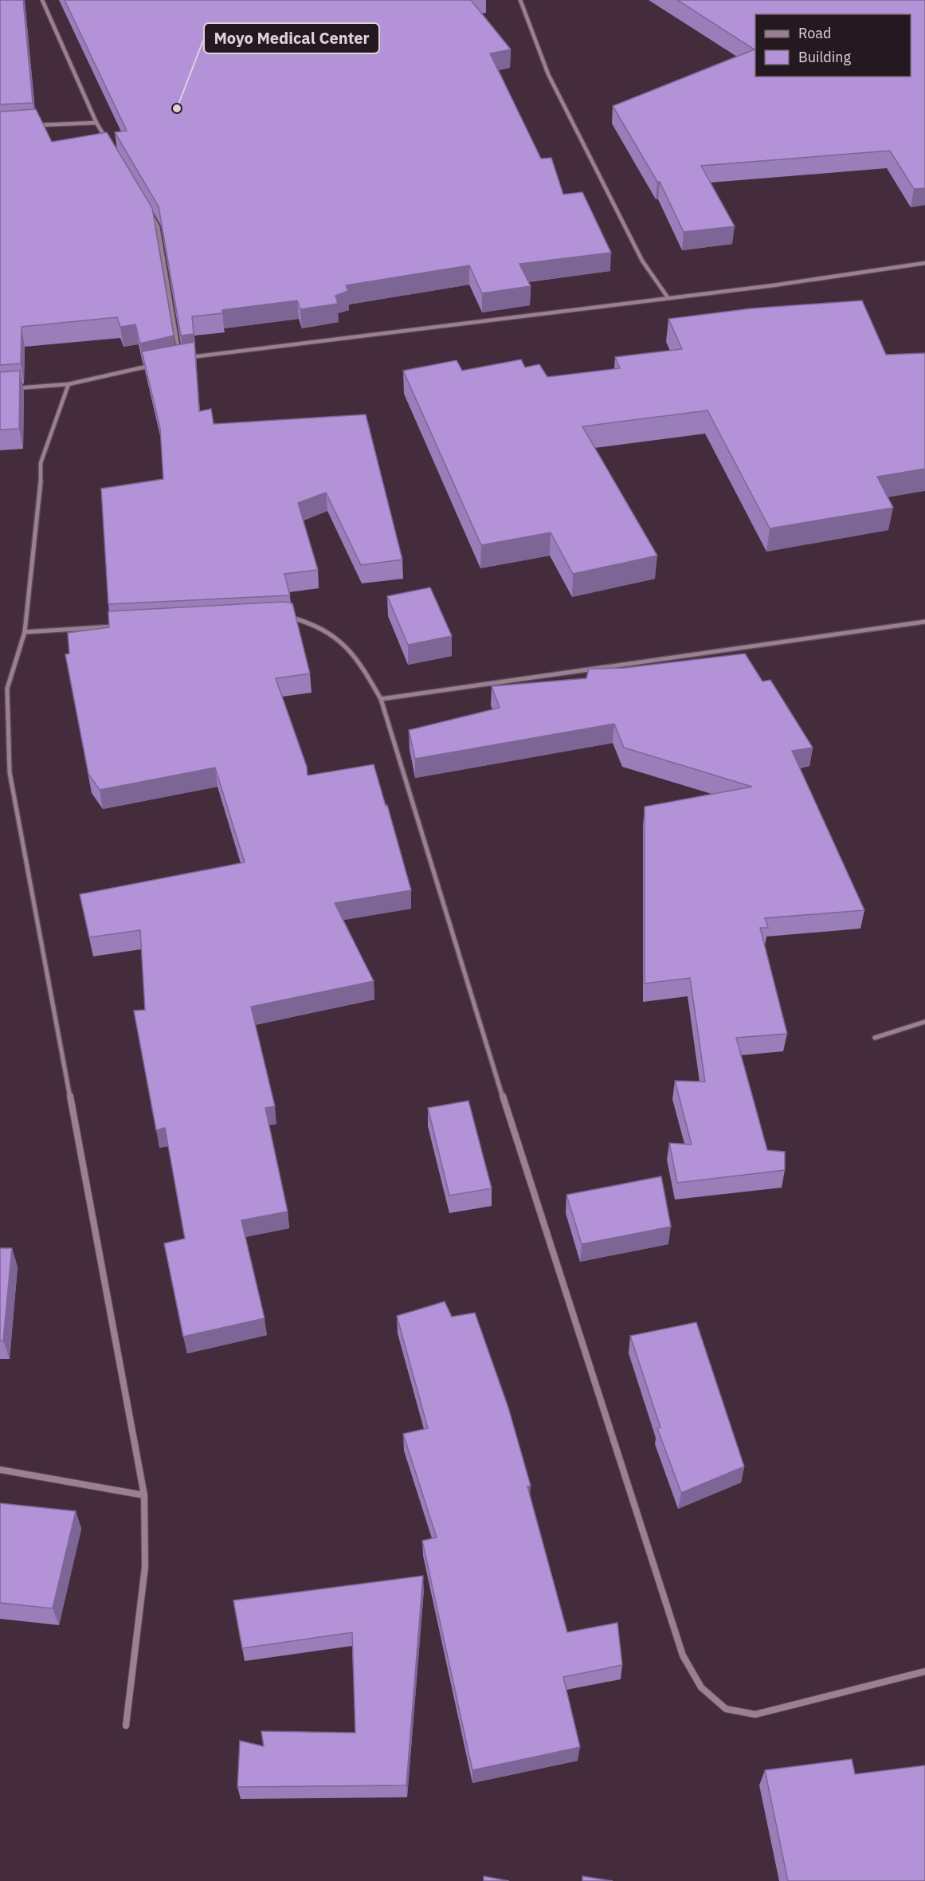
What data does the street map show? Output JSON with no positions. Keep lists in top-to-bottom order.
{
  "places": ["Moyo Medical Center"],
  "legend": ["Road", "Building"]
}
